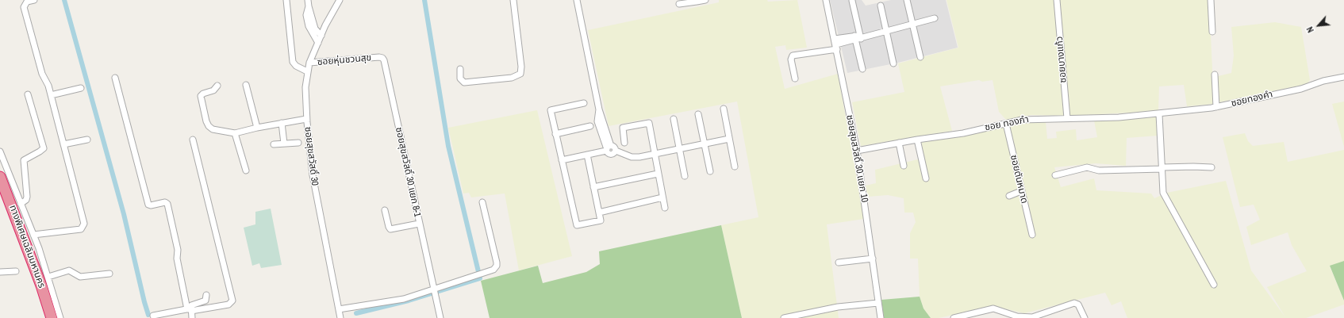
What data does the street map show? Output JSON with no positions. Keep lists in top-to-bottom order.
{
  "streets": {
    "highway": ["ทางพิเศษเฉลิมมหานคร"],
    "street": [
      "ซอยบางแก้ว",
      "ซอยหุ่นชวนสุข",
      "ซอยทองคำ",
      "ซอย ทองภํา",
      "ซอยสุขสวัสดิ์ 30",
      "ซอยสุขสวัสดิ์ 30 แยก 10",
      "ซอยสุขสวัสดิ์ 30 แยก 8-1",
      "ซอยตันหมาด"
    ]
  },
  "crossings": [
    ["ซอยบางแก้ว", "ซอย ทองภํา"],
    ["ซอยหุ่นชวนสุข", "ซอยสุขสวัสดิ์ 30"],
    ["ซอยหุ่นชวนสุข", "ซอยสุขสวัสดิ์ 30 แยก 8-1"],
    ["ซอยทองคำ", "ซอย ทองภํา"],
    ["ซอย ทองภํา", "ซอยสุขสวัสดิ์ 30 แยก 10"],
    ["ซอย ทองภํา", "ซอยตันหมาด"]
  ],
  "north": "bottom left"
}
